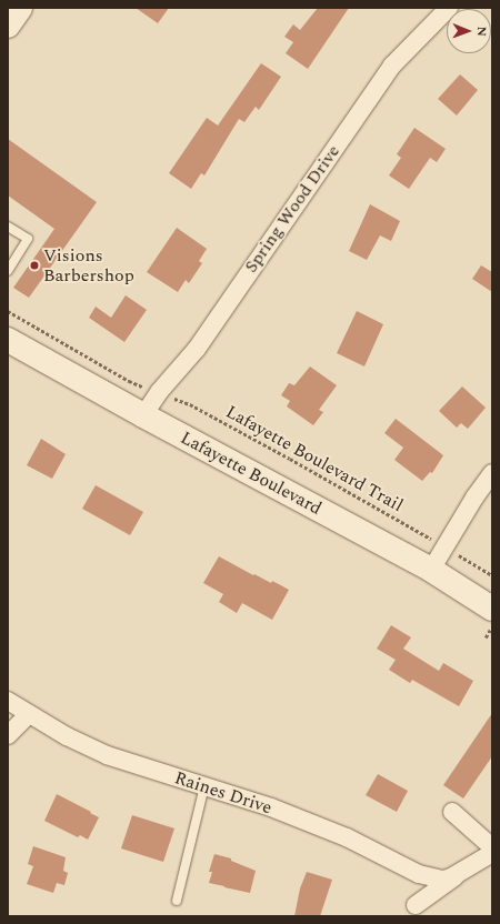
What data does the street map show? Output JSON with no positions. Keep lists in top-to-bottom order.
{
  "streets": {
    "main road": ["Lafayette Boulevard"],
    "street": ["Spring Wood Drive", "Raines Drive"],
    "path": ["Lafayette Boulevard Trail"]
  },
  "crossings": [
    ["Spring Wood Drive", "Lafayette Boulevard"]
  ],
  "places": ["Visions Barbershop"],
  "north": "right"
}
